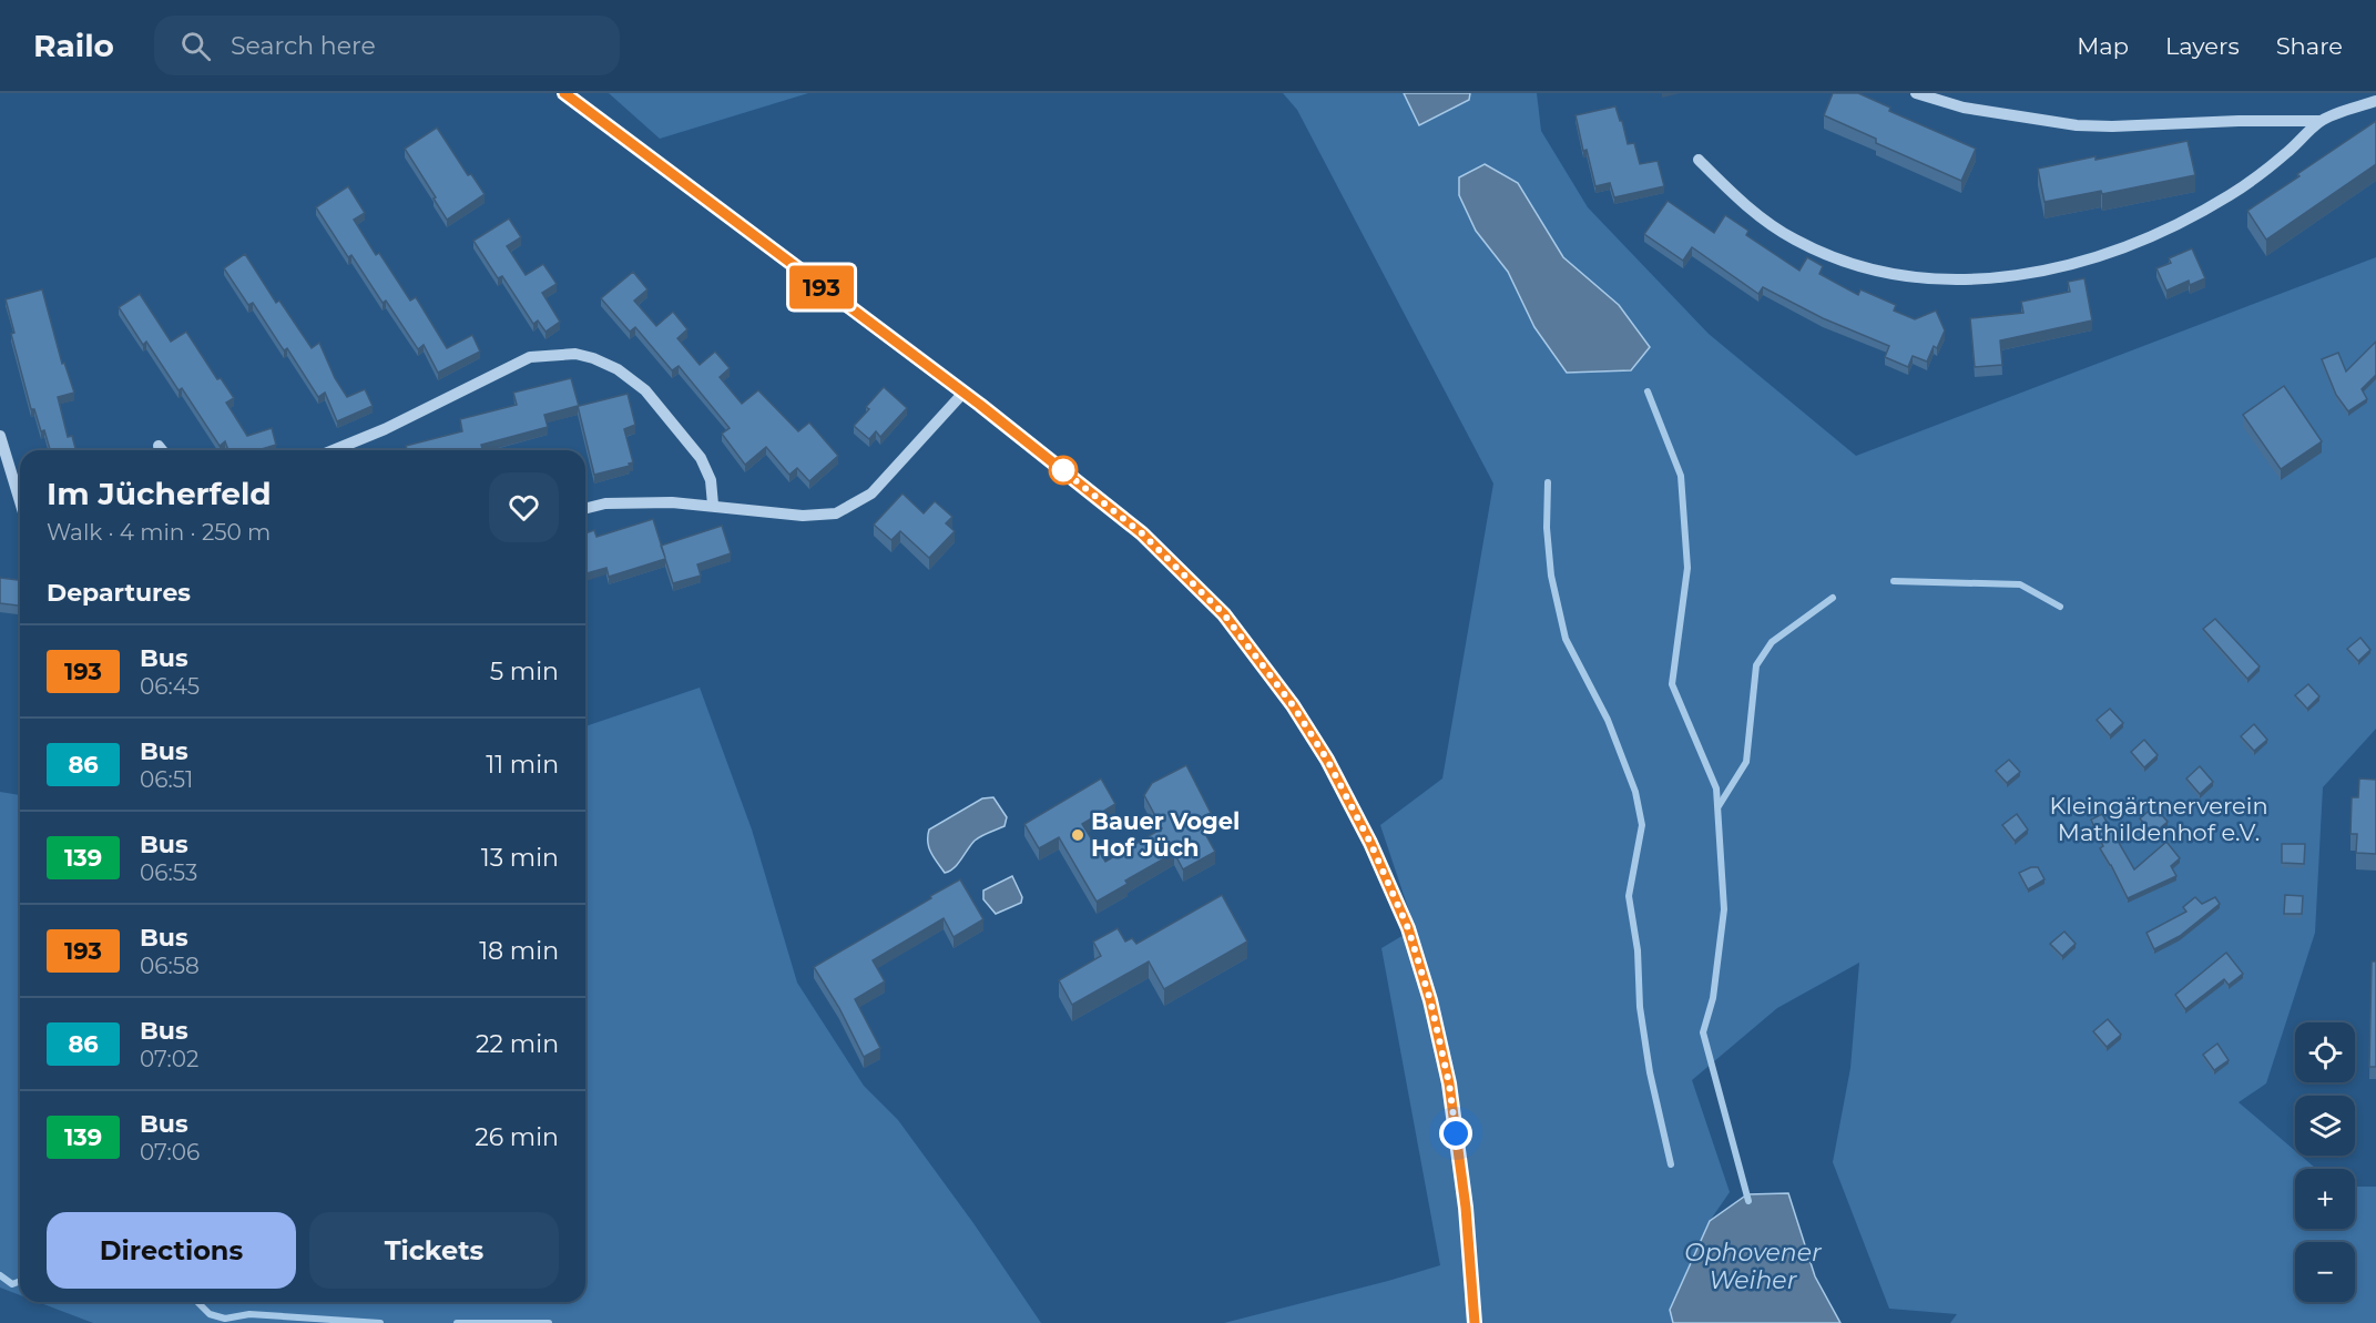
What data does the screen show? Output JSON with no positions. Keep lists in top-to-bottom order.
{
  "water": ["Ophovener Weiher"],
  "parks": ["Kleingärtnerverein Mathildenhof e.V."],
  "places": ["Bauer Vogel Hof Jüch"],
  "lines": ["bus line 193"],
  "page": {
    "header": "Railo",
    "search": "Search here",
    "nav": ["Map", "Layers", "Share"],
    "on_map": "193",
    "heading": [
      ["Im Jücherfeld", "Walk · 4 min · 250 m"],
      "Departures"
    ],
    "list": [
      {
        "mark": "193",
        "name": "Bus",
        "note": "06:45",
        "value": "5 min"
      },
      {
        "mark": "86",
        "name": "Bus",
        "note": "06:51",
        "value": "11 min"
      },
      {
        "mark": "139",
        "name": "Bus",
        "note": "06:53",
        "value": "13 min"
      },
      {
        "mark": "193",
        "name": "Bus",
        "note": "06:58",
        "value": "18 min"
      },
      {
        "mark": "86",
        "name": "Bus",
        "note": "07:02",
        "value": "22 min"
      },
      {
        "mark": "139",
        "name": "Bus",
        "note": "07:06",
        "value": "26 min"
      }
    ],
    "map_buttons": ["+", "−"],
    "buttons": ["Directions", "Tickets"]
  }
}
